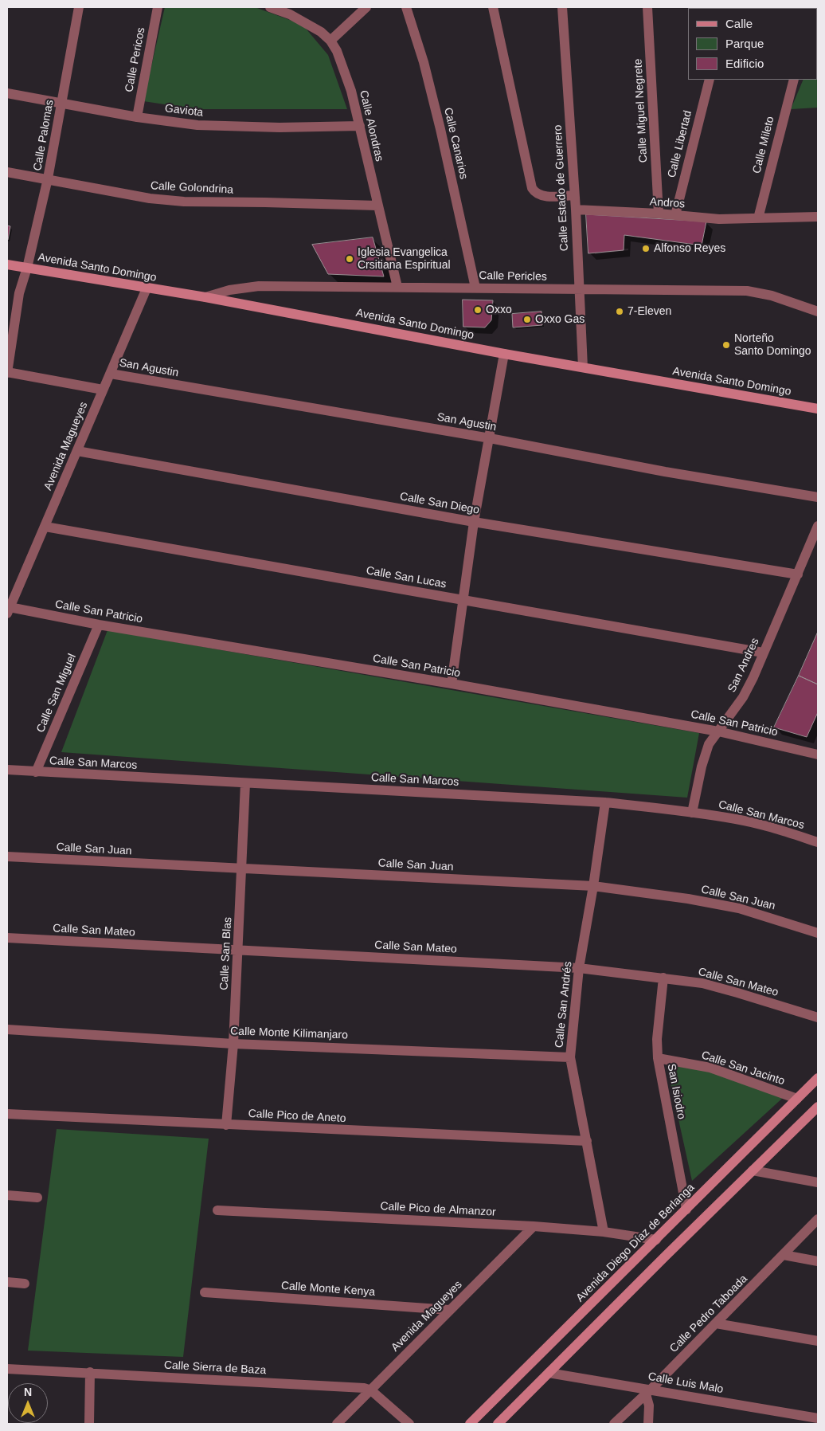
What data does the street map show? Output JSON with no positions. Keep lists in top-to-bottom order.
{
  "streets": {
    "main road": ["Avenida Santo Domingo", "Avenida Diego Díaz de Berlanga"],
    "street": [
      "Calle Pericos",
      "Gaviota",
      "Calle Miguel Negrete",
      "Calle Alondras",
      "Calle Palomas",
      "Calle Canarios",
      "Calle Libertad",
      "Calle Mileto",
      "Calle Golondrina",
      "Calle Estado de Guerrero",
      "Andros",
      "Calle Pericles",
      "San Agustin",
      "Avenida Magueyes",
      "Calle San Diego",
      "Calle San Lucas",
      "Calle San Patricio",
      "San Andres",
      "Calle San Miguel",
      "Calle San Marcos",
      "Calle San Juan",
      "Calle San Mateo",
      "Calle San Blas",
      "Calle San Andrés",
      "Calle Monte Kilimanjaro",
      "Calle San Jacinto",
      "San Isiodro",
      "Calle Pico de Aneto",
      "Calle Pico de Almanzor",
      "Calle Monte Kenya",
      "Calle Pedro Taboada",
      "Calle Sierra de Baza",
      "Calle Luis Malo"
    ]
  },
  "crossings": [
    ["Calle Pericos", "Gaviota"],
    ["Gaviota", "Calle Alondras"],
    ["Gaviota", "Calle Palomas"],
    ["Calle Miguel Negrete", "Andros"],
    ["Calle Alondras", "Calle Golondrina"],
    ["Calle Alondras", "Calle Pericles"],
    ["Calle Palomas", "Calle Golondrina"],
    ["Calle Palomas", "Avenida Santo Domingo"],
    ["Calle Canarios", "Calle Pericles"],
    ["Calle Libertad", "Andros"],
    ["Calle Mileto", "Andros"],
    ["Calle Estado de Guerrero", "Andros"],
    ["Calle Estado de Guerrero", "Avenida Santo Domingo"],
    ["Calle Estado de Guerrero", "Calle Pericles"],
    ["Avenida Santo Domingo", "Calle Pericles"],
    ["Avenida Santo Domingo", "Avenida Magueyes"],
    ["San Agustin", "Avenida Magueyes"],
    ["Avenida Magueyes", "Calle San Diego"],
    ["Avenida Magueyes", "Calle San Lucas"],
    ["Avenida Magueyes", "Calle San Patricio"],
    ["Avenida Magueyes", "Calle Pico de Almanzor"],
    ["Avenida Magueyes", "Calle Monte Kenya"],
    ["Avenida Magueyes", "Calle Sierra de Baza"],
    ["Calle San Diego", "San Andres"],
    ["Calle San Lucas", "San Andres"],
    ["Calle San Patricio", "San Andres"],
    ["Calle San Patricio", "Calle San Miguel"],
    ["San Andres", "Calle San Marcos"],
    ["Calle San Miguel", "Calle San Marcos"],
    ["Calle San Marcos", "Calle San Blas"],
    ["Calle San Marcos", "Calle San Andrés"],
    ["Calle San Juan", "Calle San Blas"],
    ["Calle San Juan", "Calle San Andrés"],
    ["Calle San Mateo", "Calle San Blas"],
    ["Calle San Mateo", "Calle San Andrés"],
    ["Calle San Mateo", "San Isiodro"],
    ["Calle San Blas", "Calle Monte Kilimanjaro"],
    ["Calle San Blas", "Calle Pico de Aneto"],
    ["Calle San Andrés", "Calle Monte Kilimanjaro"],
    ["Calle San Andrés", "Calle Pico de Aneto"],
    ["Calle San Andrés", "Calle Pico de Almanzor"],
    ["Calle San Jacinto", "San Isiodro"],
    ["Calle San Jacinto", "Avenida Diego Díaz de Berlanga"],
    ["San Isiodro", "Avenida Diego Díaz de Berlanga"],
    ["Calle Pico de Almanzor", "Avenida Diego Díaz de Berlanga"],
    ["Calle Pedro Taboada", "Calle Luis Malo"]
  ],
  "places": [
    "Alfonso Reyes",
    "Iglesia Evangelica Crsitiana Espiritual",
    "Oxxo",
    "7-Eleven",
    "Oxxo Gas",
    "Norteño Santo Domingo"
  ],
  "legend": ["Calle", "Parque", "Edificio"],
  "north": "top"
}
